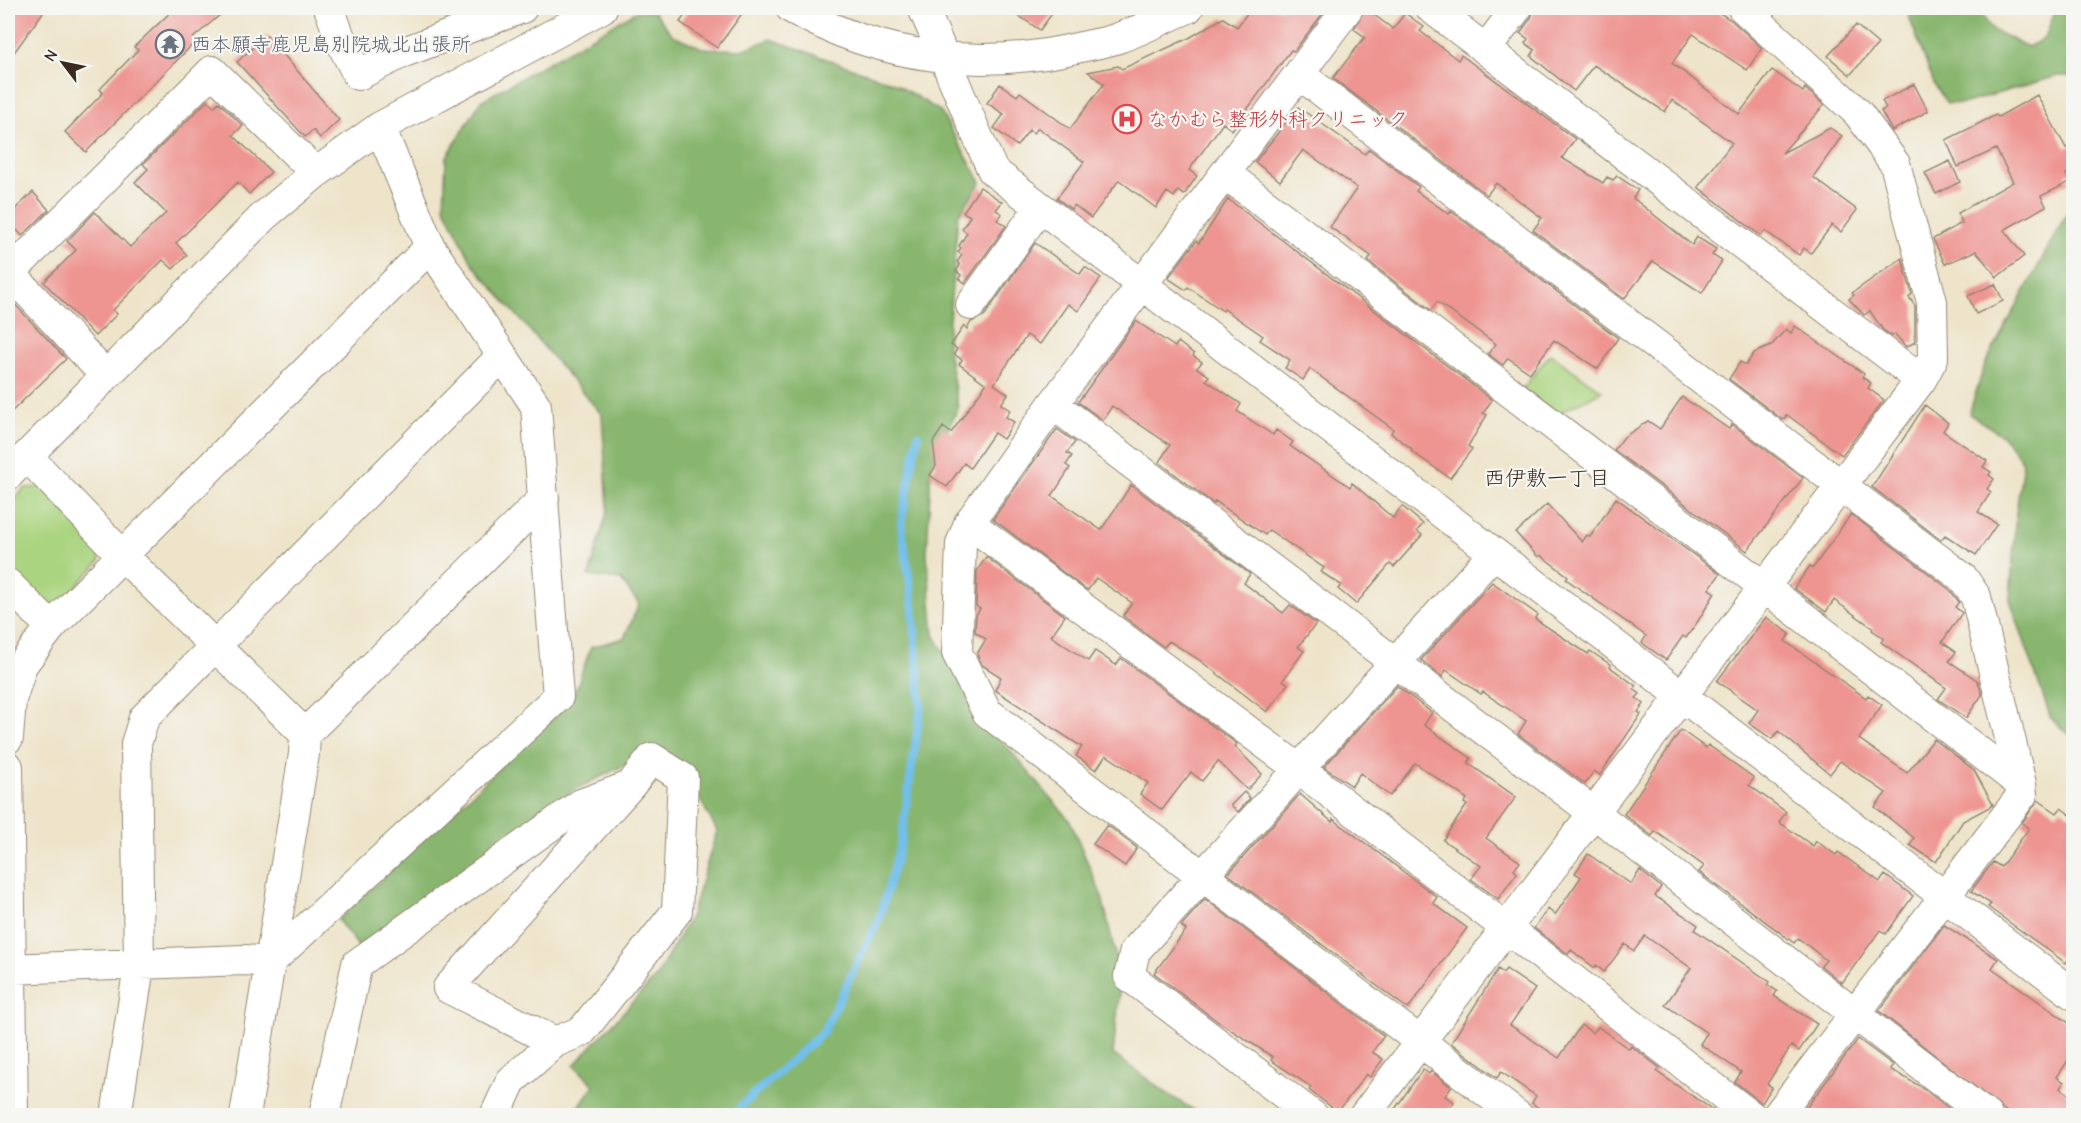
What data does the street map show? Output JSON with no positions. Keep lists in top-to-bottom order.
{
  "districts": ["西伊敷一丁目"],
  "places": {
    "temple": ["西本願寺鹿児島別院城北出張所"],
    "hospital": ["なかむら整形外科クリニック"]
  },
  "north": "top left"
}
